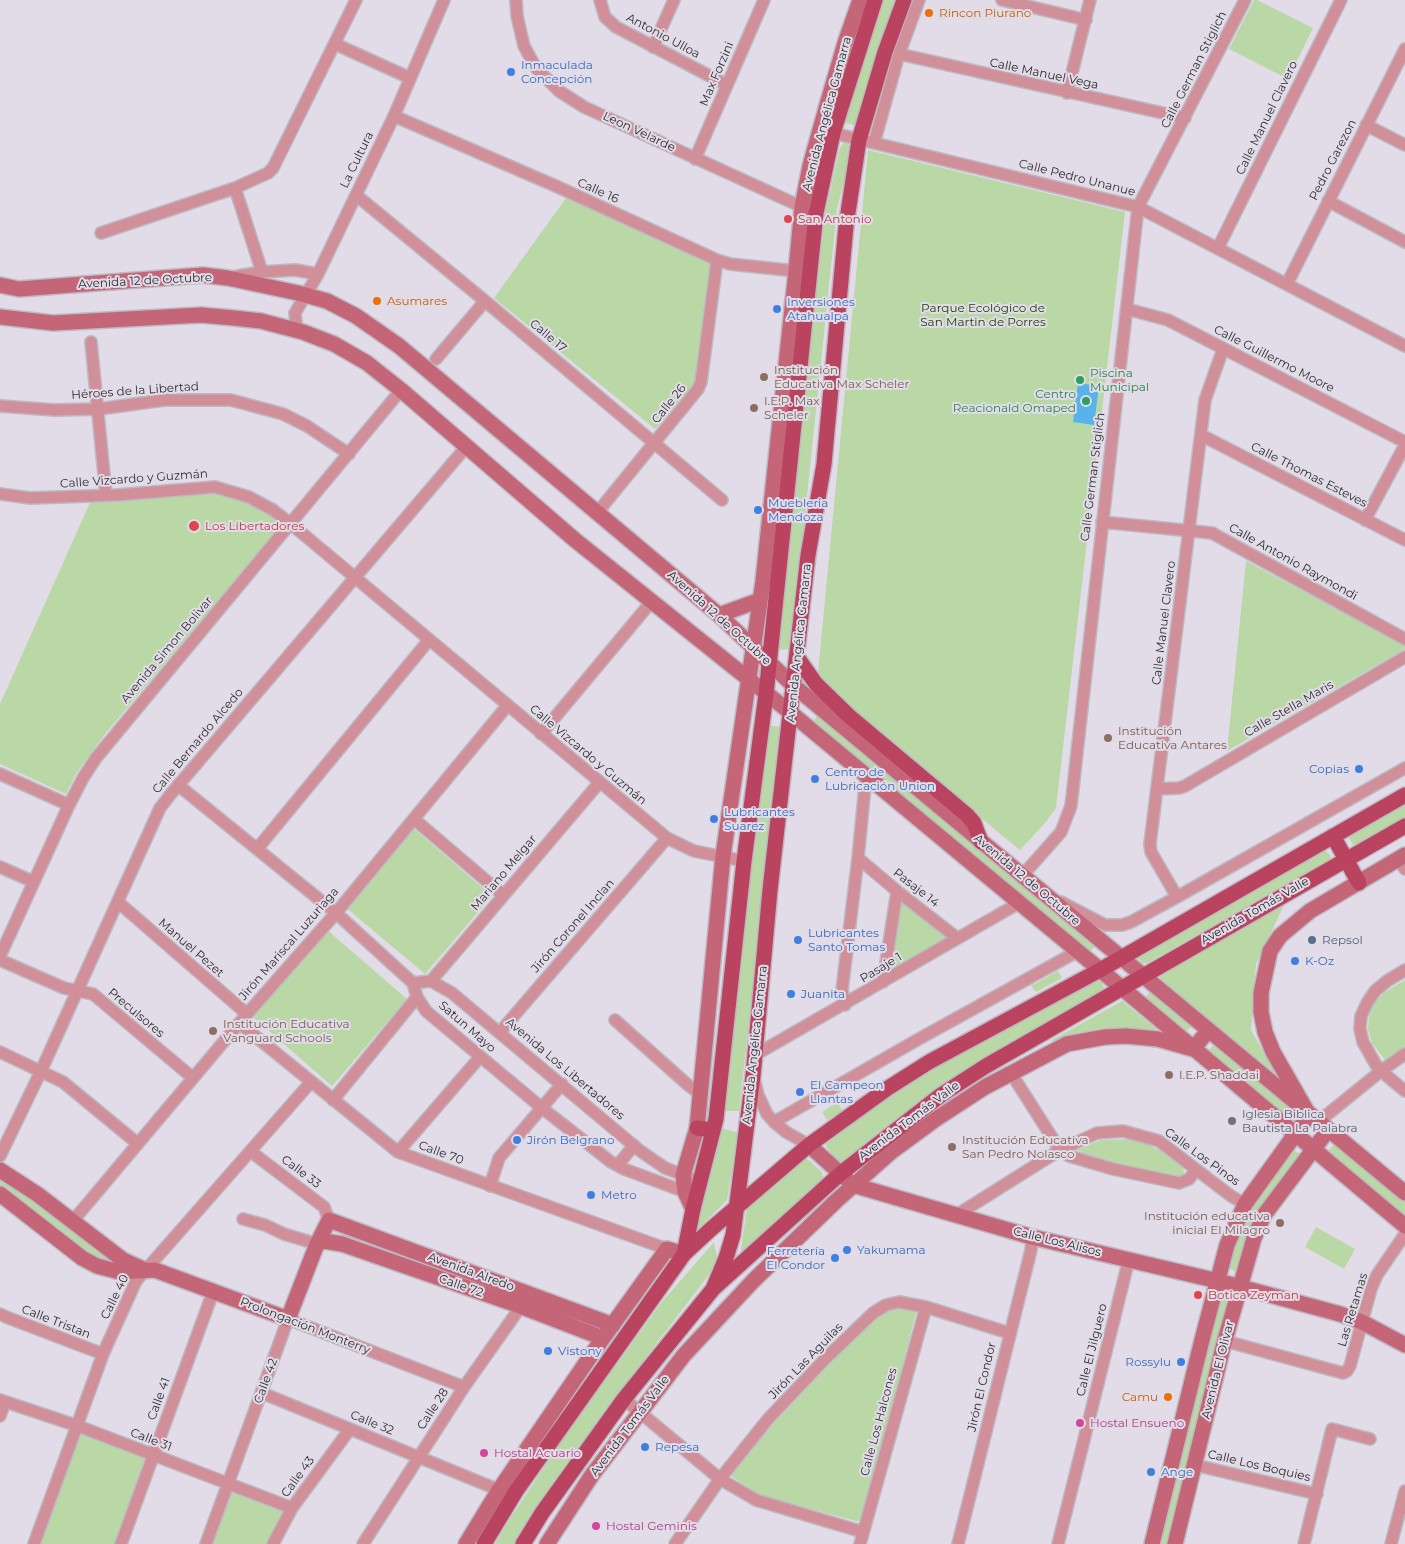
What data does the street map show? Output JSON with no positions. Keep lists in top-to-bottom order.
{
  "streets": {
    "main road": [
      "Avenida Angélica Gamarra",
      "Leon Velarde",
      "Avenida 12 de Octubre",
      "Avenida Tomás Valle",
      "Calle Los Alisos",
      "Avenida Alredo",
      "Calle 72",
      "Prolongación Monterry",
      "Avenida El Olivar",
      "Calle 42"
    ],
    "street": [
      "Antonio Ulloa",
      "Calle German Stiglich",
      "Max Forzini",
      "Calle Manuel Vega",
      "Calle Manuel Clavero",
      "La Cultura",
      "Pedro Garezon",
      "Calle Pedro Unanue",
      "Calle 16",
      "Calle 17",
      "Calle Guillermo Moore",
      "Héroes de la Libertad",
      "Calle 26",
      "Calle Thomas Esteves",
      "Calle Vizcardo y Guzmán",
      "Calle Antonio Raymondi",
      "Avenida Simon Bolivar",
      "Calle Stella Maris",
      "Calle Bernardo Alcedo",
      "Mariano Melgar",
      "Pasaje 14",
      "Jirón Coronel Inclan",
      "Jirón Mariscal Luzuriaga",
      "Manuel Pezet",
      "Pasaje 1",
      "Preculsores",
      "Satun Mayo",
      "Avenida Los Libertadores",
      "Calle 70",
      "Calle Los Pinos",
      "Calle 33",
      "Calle 40",
      "Las Retamas",
      "Calle Tristan",
      "Calle El Jilguero",
      "Jirón Las Aguilas",
      "Jirón El Condor",
      "Calle 41",
      "Calle 28",
      "Calle Los Halcones",
      "Calle 32",
      "Calle 31",
      "Calle Los Boquies",
      "Calle 43"
    ]
  },
  "crossings": [
    ["Antonio Ulloa", "Max Forzini"],
    ["Calle German Stiglich", "Calle Manuel Vega"],
    ["Calle German Stiglich", "Calle Pedro Unanue"],
    ["Calle German Stiglich", "Avenida 12 de Octubre"],
    ["Calle German Stiglich", "Calle Guillermo Moore"],
    ["Calle German Stiglich", "Calle Antonio Raymondi"],
    ["Max Forzini", "Leon Velarde"],
    ["Avenida Angélica Gamarra", "Leon Velarde"],
    ["Avenida Angélica Gamarra", "Calle Pedro Unanue"],
    ["Avenida Angélica Gamarra", "Calle 16"],
    ["Avenida Angélica Gamarra", "Avenida 12 de Octubre"],
    ["Avenida Angélica Gamarra", "Calle Vizcardo y Guzmán"],
    ["Avenida Angélica Gamarra", "Avenida Tomás Valle"],
    ["Avenida Angélica Gamarra", "Pasaje 1"],
    ["Avenida Angélica Gamarra", "Satun Mayo"],
    ["Avenida Angélica Gamarra", "Avenida Los Libertadores"],
    ["Avenida Angélica Gamarra", "Calle Los Alisos"],
    ["Calle Manuel Clavero", "Calle Pedro Unanue"],
    ["Calle Manuel Clavero", "Calle Guillermo Moore"],
    ["Calle Manuel Clavero", "Calle Thomas Esteves"],
    ["Calle Manuel Clavero", "Calle Antonio Raymondi"],
    ["Calle Manuel Clavero", "Calle Stella Maris"],
    ["La Cultura", "Calle 16"],
    ["La Cultura", "Avenida 12 de Octubre"],
    ["La Cultura", "Calle 17"],
    ["Pedro Garezon", "Calle Pedro Unanue"],
    ["Calle 16", "Calle 26"],
    ["Avenida 12 de Octubre", "Calle 26"],
    ["Avenida 12 de Octubre", "Avenida Simon Bolivar"],
    ["Avenida 12 de Octubre", "Calle Bernardo Alcedo"],
    ["Avenida 12 de Octubre", "Avenida Tomás Valle"],
    ["Avenida 12 de Octubre", "Pasaje 1"],
    ["Avenida 12 de Octubre", "Avenida El Olivar"],
    ["Calle 17", "Calle 26"],
    ["Héroes de la Libertad", "Avenida Simon Bolivar"],
    ["Calle Vizcardo y Guzmán", "Avenida Simon Bolivar"],
    ["Calle Vizcardo y Guzmán", "Calle Bernardo Alcedo"],
    ["Calle Vizcardo y Guzmán", "Mariano Melgar"],
    ["Calle Vizcardo y Guzmán", "Jirón Coronel Inclan"],
    ["Calle Vizcardo y Guzmán", "Jirón Mariscal Luzuriaga"],
    ["Calle Bernardo Alcedo", "Manuel Pezet"],
    ["Calle Bernardo Alcedo", "Preculsores"],
    ["Mariano Melgar", "Avenida Los Libertadores"],
    ["Pasaje 14", "Pasaje 1"],
    ["Avenida Tomás Valle", "Calle Los Alisos"],
    ["Jirón Coronel Inclan", "Avenida Los Libertadores"],
    ["Jirón Mariscal Luzuriaga", "Manuel Pezet"],
    ["Jirón Mariscal Luzuriaga", "Preculsores"],
    ["Jirón Mariscal Luzuriaga", "Calle 70"],
    ["Manuel Pezet", "Calle 70"],
    ["Calle 70", "Calle 40"],
    ["Calle Los Pinos", "Calle Los Alisos"],
    ["Calle Los Pinos", "Avenida El Olivar"],
    ["Calle 33", "Avenida Alredo"],
    ["Calle 33", "Calle 40"],
    ["Calle 33", "Calle 42"],
    ["Calle Los Alisos", "Las Retamas"],
    ["Calle Los Alisos", "Calle El Jilguero"],
    ["Calle Los Alisos", "Avenida El Olivar"],
    ["Calle Los Alisos", "Jirón El Condor"],
    ["Avenida Alredo", "Calle 42"],
    ["Avenida Alredo", "Calle 28"],
    ["Calle 72", "Calle 42"],
    ["Calle 72", "Calle 28"],
    ["Calle 40", "Calle Tristan"],
    ["Calle 40", "Prolongación Monterry"],
    ["Calle 40", "Calle 31"],
    ["Las Retamas", "Avenida El Olivar"],
    ["Prolongación Monterry", "Calle 42"],
    ["Prolongación Monterry", "Calle 41"],
    ["Prolongación Monterry", "Calle 28"],
    ["Jirón Las Aguilas", "Jirón El Condor"],
    ["Jirón Las Aguilas", "Calle Los Halcones"],
    ["Avenida El Olivar", "Calle Los Boquies"],
    ["Calle 42", "Calle 32"],
    ["Calle 42", "Calle 31"],
    ["Calle 41", "Calle 31"],
    ["Calle 28", "Calle 32"],
    ["Calle 32", "Calle 43"],
    ["Calle 31", "Calle 43"]
  ],
  "parks": ["Parque Ecológico de San Martin de Porres"],
  "places": [
    "Rincon Piurano",
    "Inmaculada Concepción",
    "San Antonio",
    "Asumares",
    "Inversiones Atahualpa",
    "Institución Educativa Max Scheler",
    "Piscina Municipal",
    "Centro Reacionald Omaped",
    "I.E.P. Max Scheler",
    "Muebleria Mendoza",
    "Los Libertadores",
    "Institución Educativa Antares",
    "Copias",
    "Centro de Lubricación Union",
    "Lubricantes Suarez",
    "Lubricantes Santo Tomas",
    "Repsol",
    "K-Oz",
    "Juanita",
    "Institución Educativa Vanguard Schools",
    "I.E.P. Shaddai",
    "El Campeon Llantas",
    "Iglesia Biblica Bautista La Palabra",
    "Jirón Belgrano",
    "Institución Educativa San Pedro Nolasco",
    "Metro",
    "Institución educativa inicial El Milagro",
    "Yakumama",
    "Ferretería El Condor",
    "Botica Zeyman",
    "Vistony",
    "Rossylu",
    "Camu",
    "Hostal Ensueno",
    "Repesa",
    "Hostal Acuario",
    "Ange",
    "Hostal Geminis"
  ]
}
